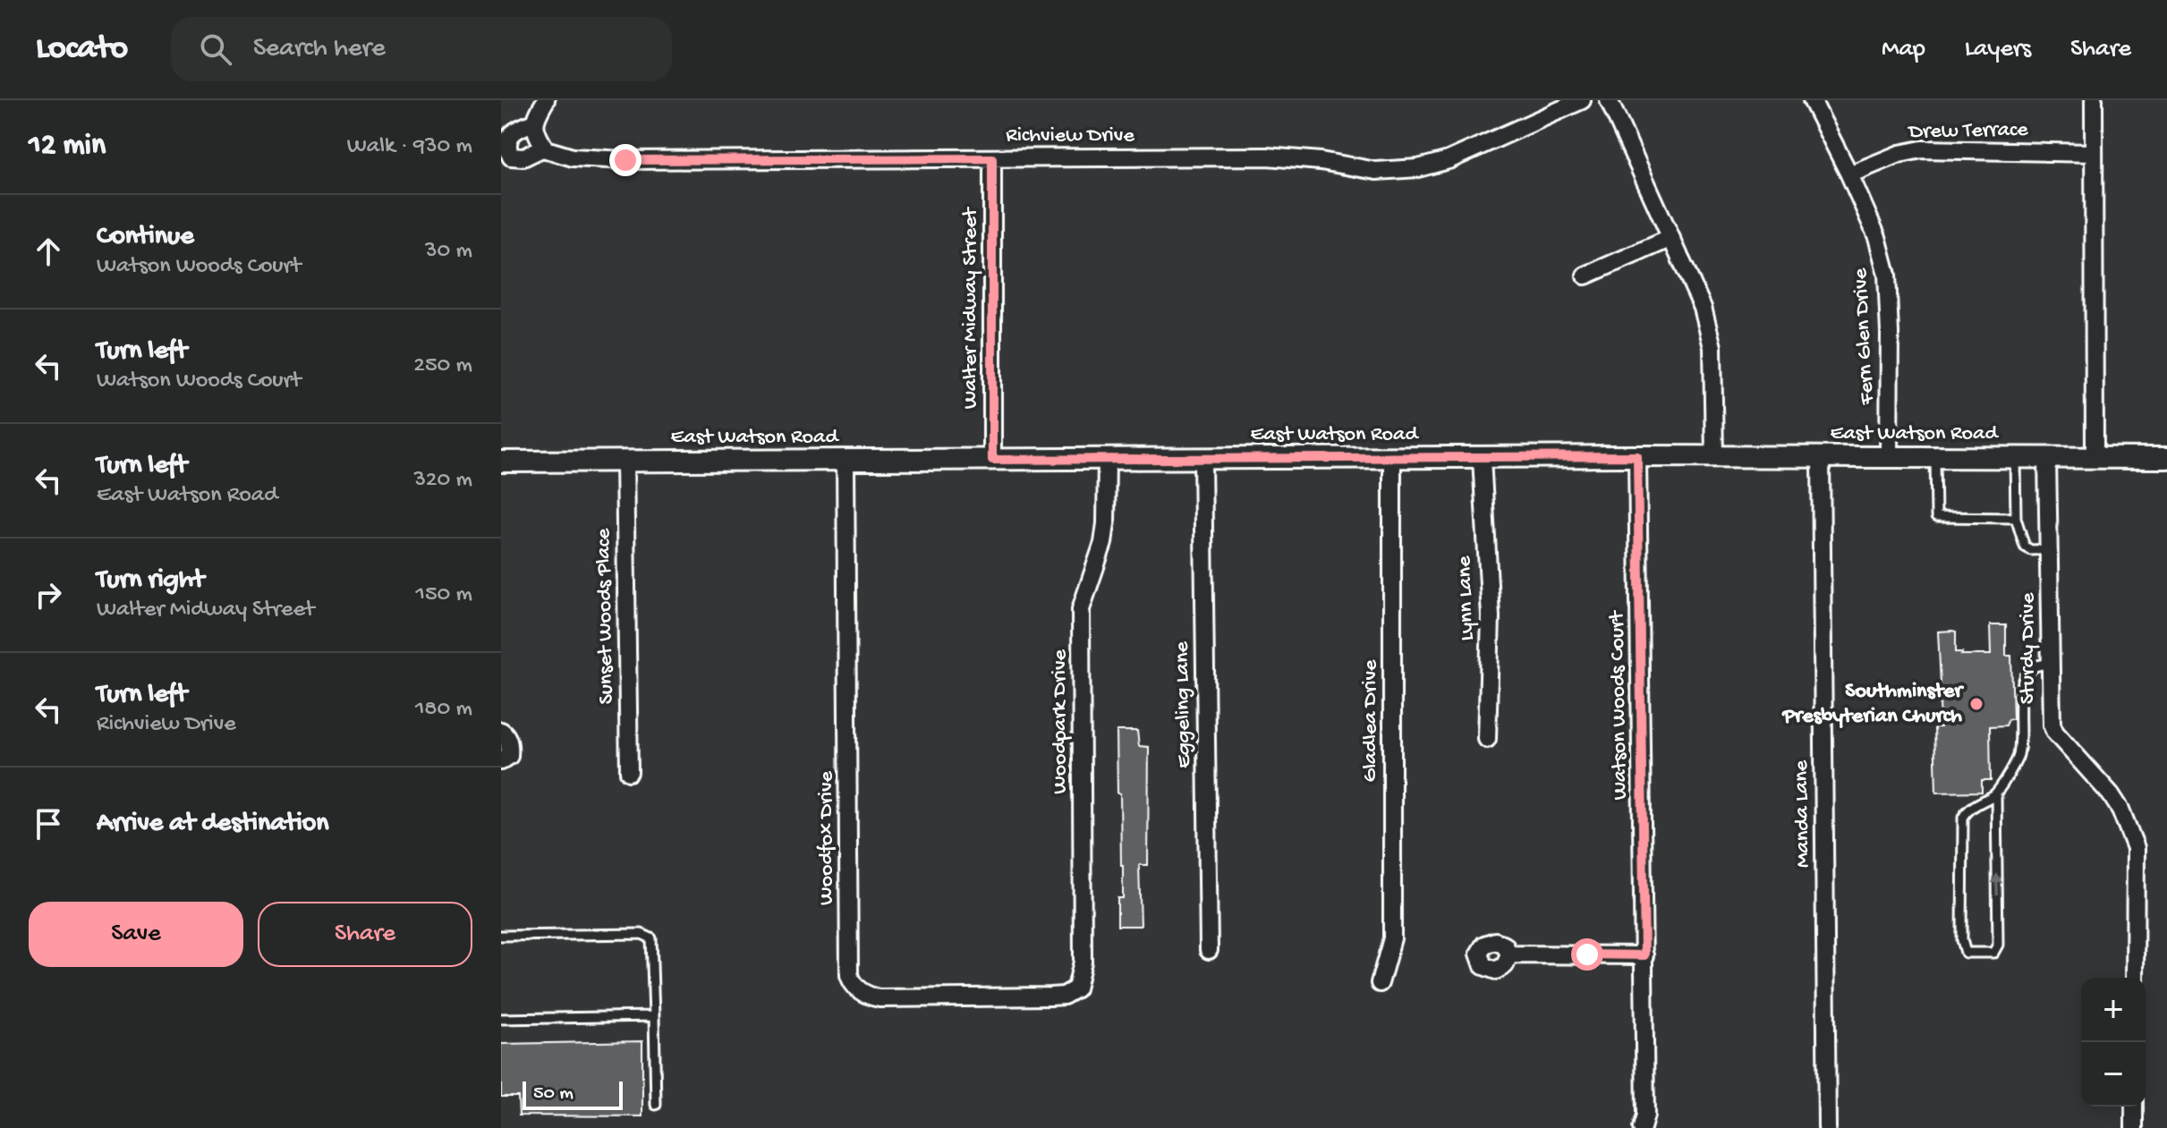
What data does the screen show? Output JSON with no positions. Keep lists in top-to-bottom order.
{
  "streets": {
    "street": [
      "Drew Terrace",
      "Richview Drive",
      "Walter Midway Street",
      "Fern Glen Drive",
      "East Watson Road",
      "Lynn Lane",
      "Sunset Woods Place",
      "Sturdy Drive",
      "Eggeling Lane",
      "Watson Woods Court",
      "Gladlea Drive",
      "Woodpark Drive",
      "Manda Lane",
      "Woodfox Drive"
    ]
  },
  "crossings": [
    ["Drew Terrace", "Fern Glen Drive"],
    ["Richview Drive", "Walter Midway Street"],
    ["Walter Midway Street", "East Watson Road"],
    ["Fern Glen Drive", "East Watson Road"],
    ["East Watson Road", "Lynn Lane"],
    ["East Watson Road", "Sunset Woods Place"],
    ["East Watson Road", "Sturdy Drive"],
    ["East Watson Road", "Eggeling Lane"],
    ["East Watson Road", "Watson Woods Court"],
    ["East Watson Road", "Gladlea Drive"],
    ["East Watson Road", "Woodpark Drive"],
    ["East Watson Road", "Manda Lane"],
    ["East Watson Road", "Woodfox Drive"],
    ["Woodpark Drive", "Woodfox Drive"]
  ],
  "places": ["Southminster Presbyterian Church"],
  "scale_bar": "50 m",
  "page": {
    "header": "Locato",
    "search": "Search here",
    "nav": ["Map", "Layers", "Share"],
    "heading": ["12 min", "Walk · 930 m"],
    "list": [
      ["Continue", "Watson Woods Court", "30 m"],
      ["Turn left", "Watson Woods Court", "250 m"],
      ["Turn left", "East Watson Road", "320 m"],
      ["Turn right", "Walter Midway Street", "150 m"],
      ["Turn left", "Richview Drive", "180 m"],
      "Arrive at destination"
    ],
    "buttons": ["Save", "Share"],
    "map_buttons": ["+", "−"],
    "scale": "50 m"
  }
}
